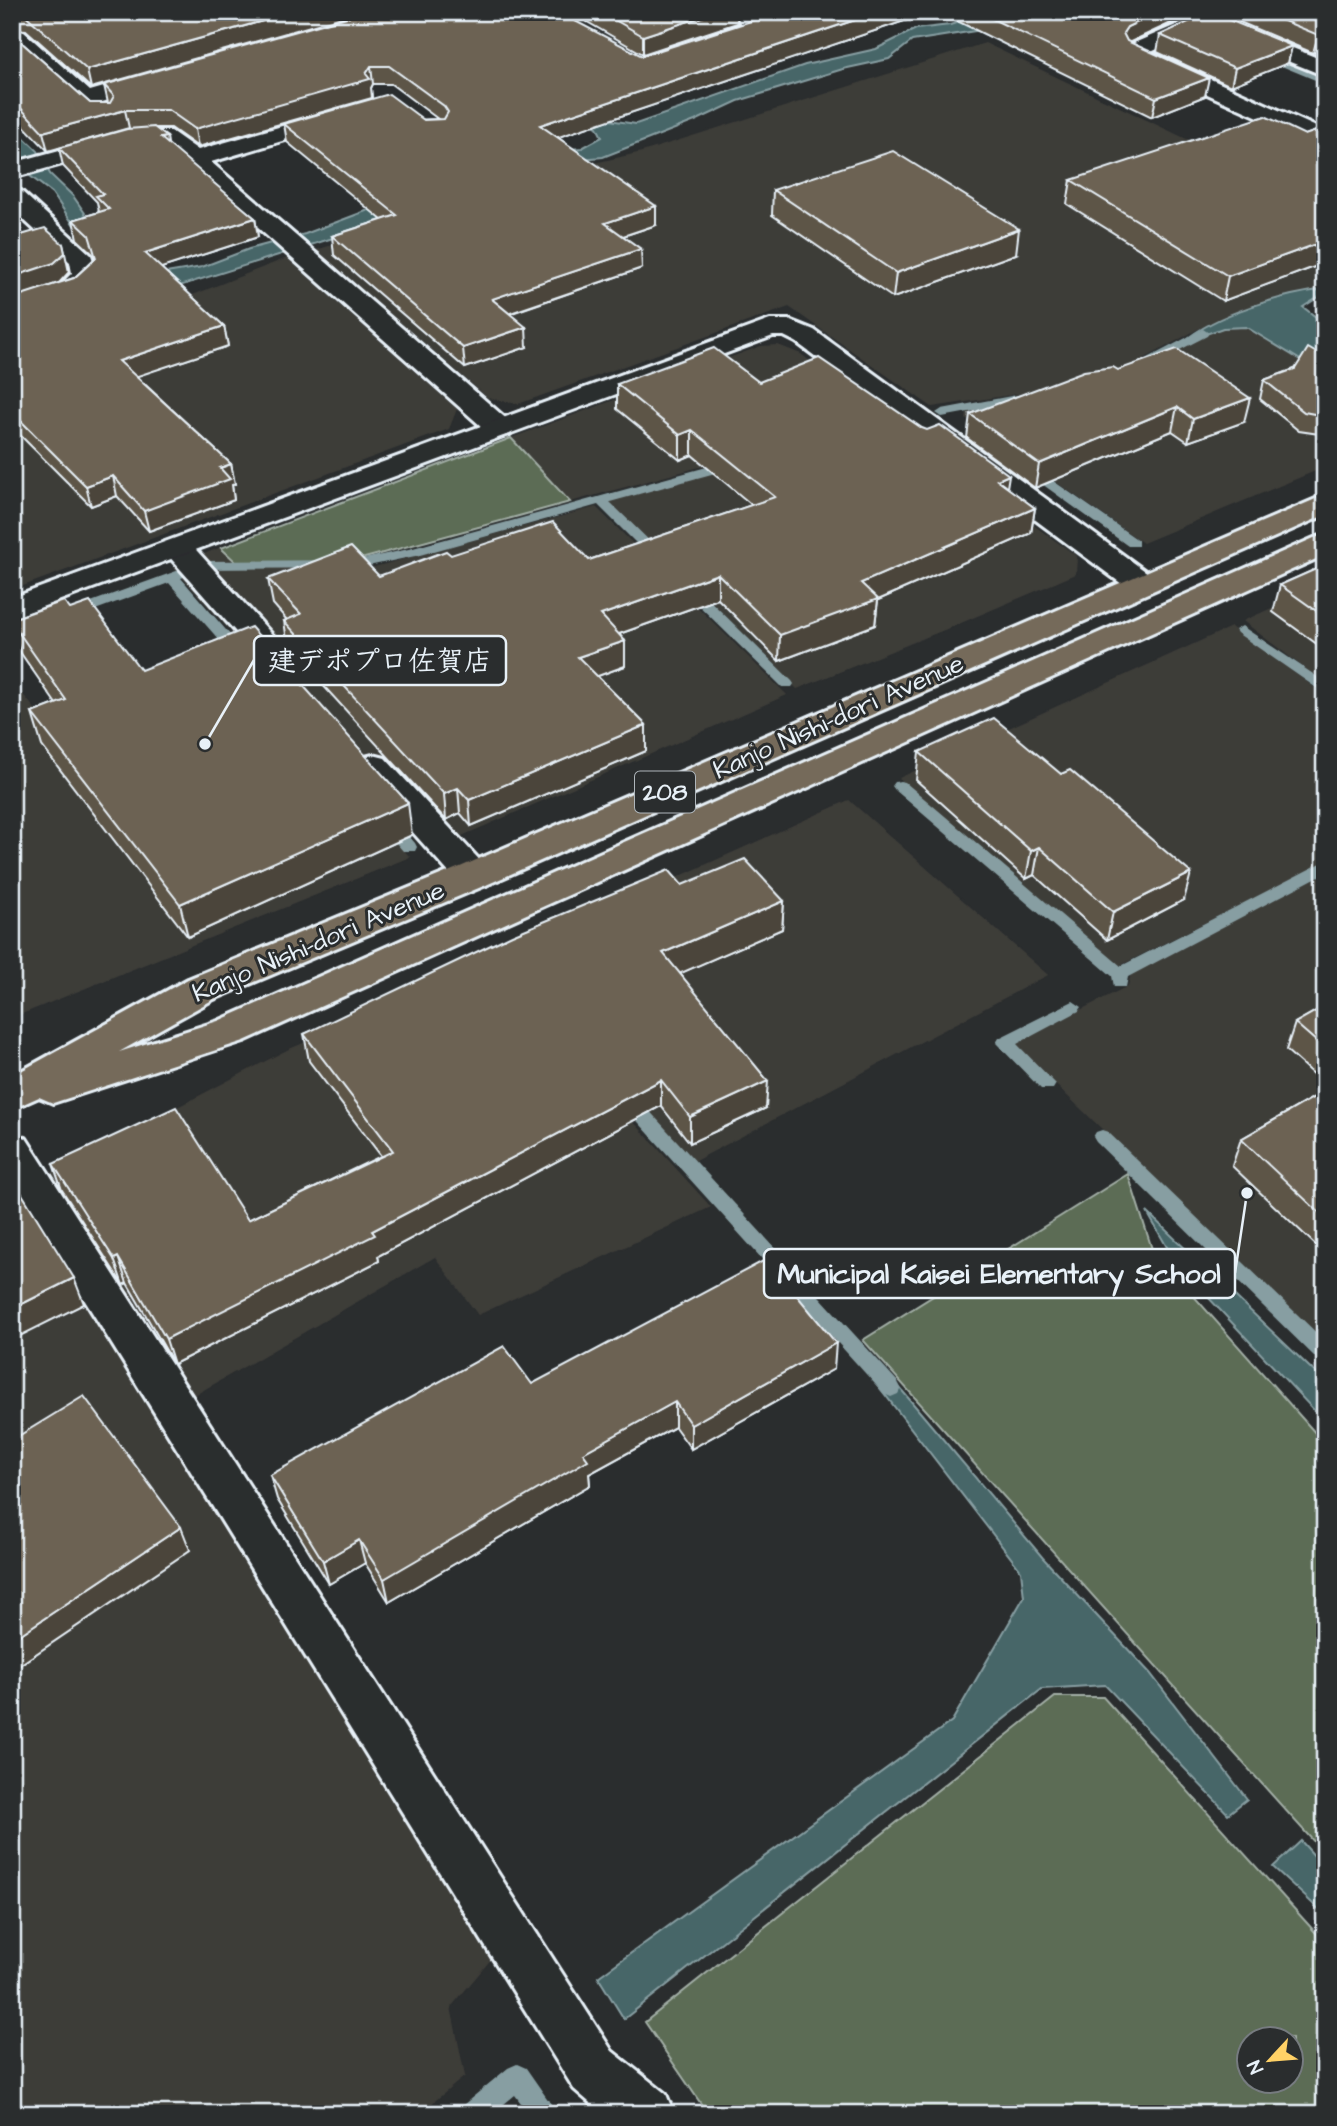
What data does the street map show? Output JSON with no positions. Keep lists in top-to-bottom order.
{
  "streets": {
    "highway": ["Kanjo Nishi-dori Avenue", "208"]
  },
  "places": ["建デポプロ佐賀店", "Municipal Kaisei Elementary School"],
  "north": "bottom left"
}
